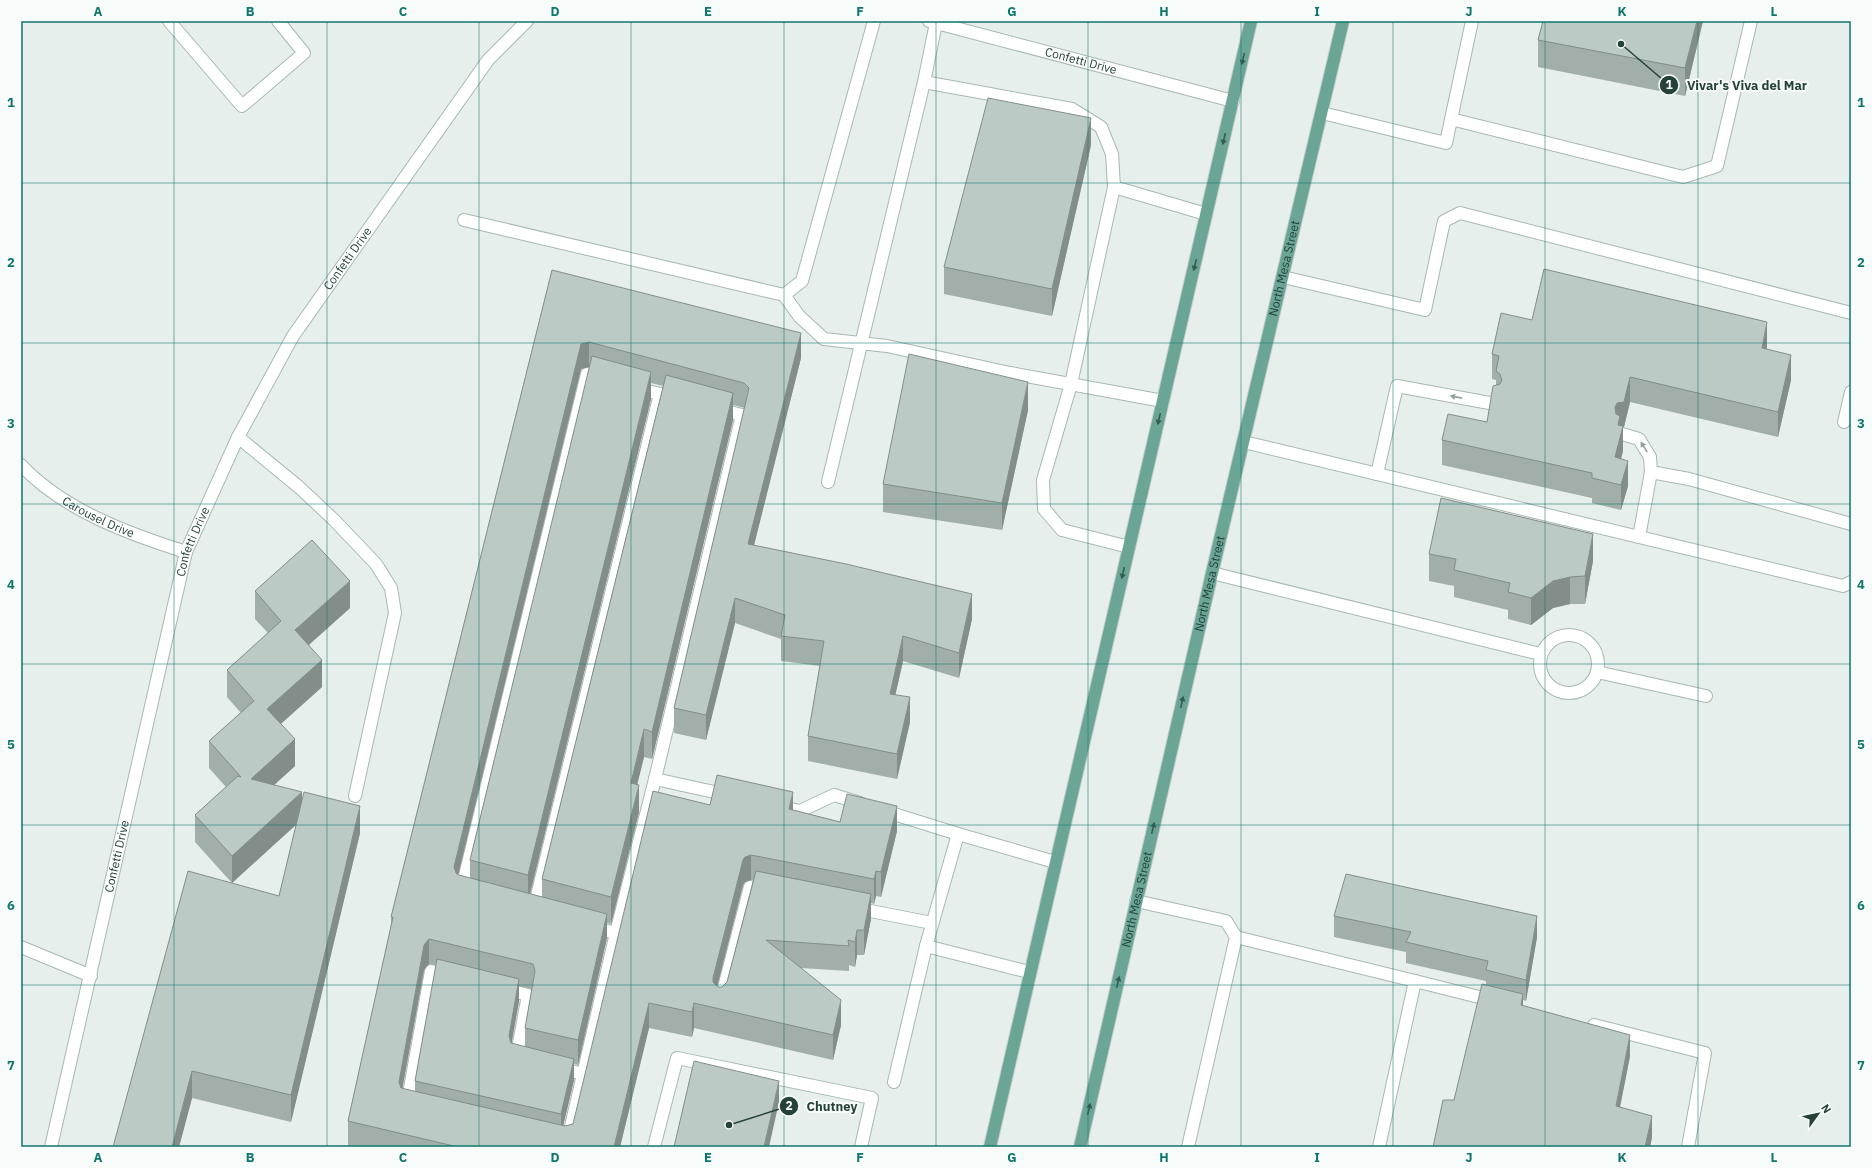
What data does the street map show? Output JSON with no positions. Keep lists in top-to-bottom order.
{
  "streets": {
    "main road": ["North Mesa Street"],
    "street": ["Confetti Drive", "Carousel Drive"]
  },
  "crossings": [
    ["Confetti Drive", "Carousel Drive"]
  ],
  "places": ["Vivar's Viva del Mar", "Chutney"],
  "north": "top right",
  "grid": {
    "columns": [
      "A",
      "B",
      "C",
      "D",
      "E",
      "F",
      "G",
      "H",
      "I",
      "J",
      "K",
      "L"
    ],
    "rows": [
      "1",
      "2",
      "3",
      "4",
      "5",
      "6",
      "7"
    ]
  }
}
